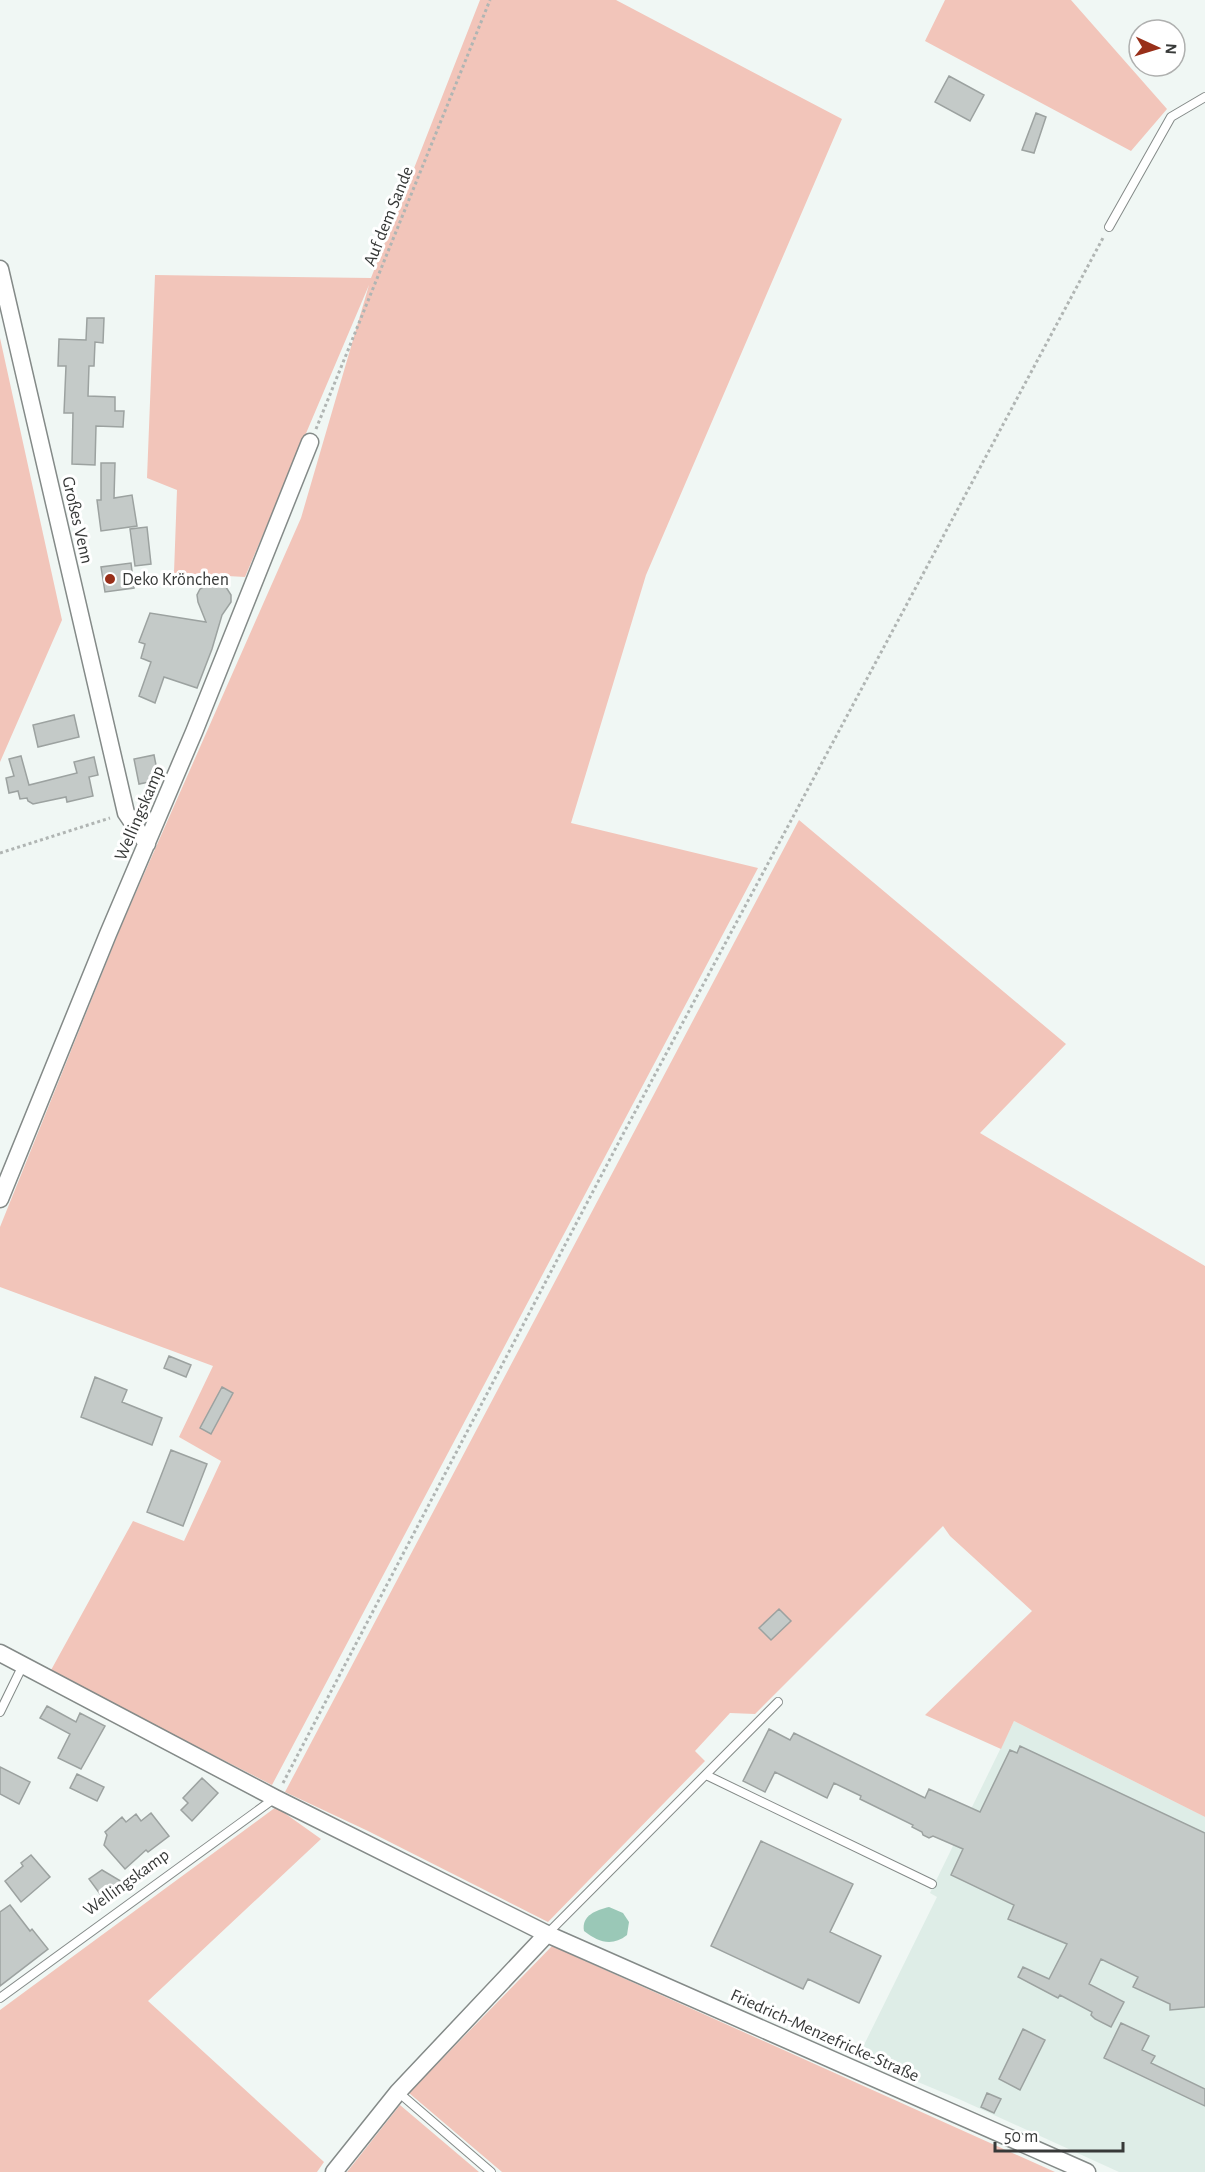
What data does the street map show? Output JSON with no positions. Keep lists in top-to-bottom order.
{
  "streets": {
    "street": ["Großes Venn", "Wellingskamp", "Friedrich-Menzefricke-Straße"],
    "path": ["Auf dem Sande"]
  },
  "crossings": [
    ["Auf dem Sande", "Wellingskamp"],
    ["Großes Venn", "Wellingskamp"]
  ],
  "places": ["Deko Krönchen"],
  "scale_bar": "50 m",
  "north": "right"
}
